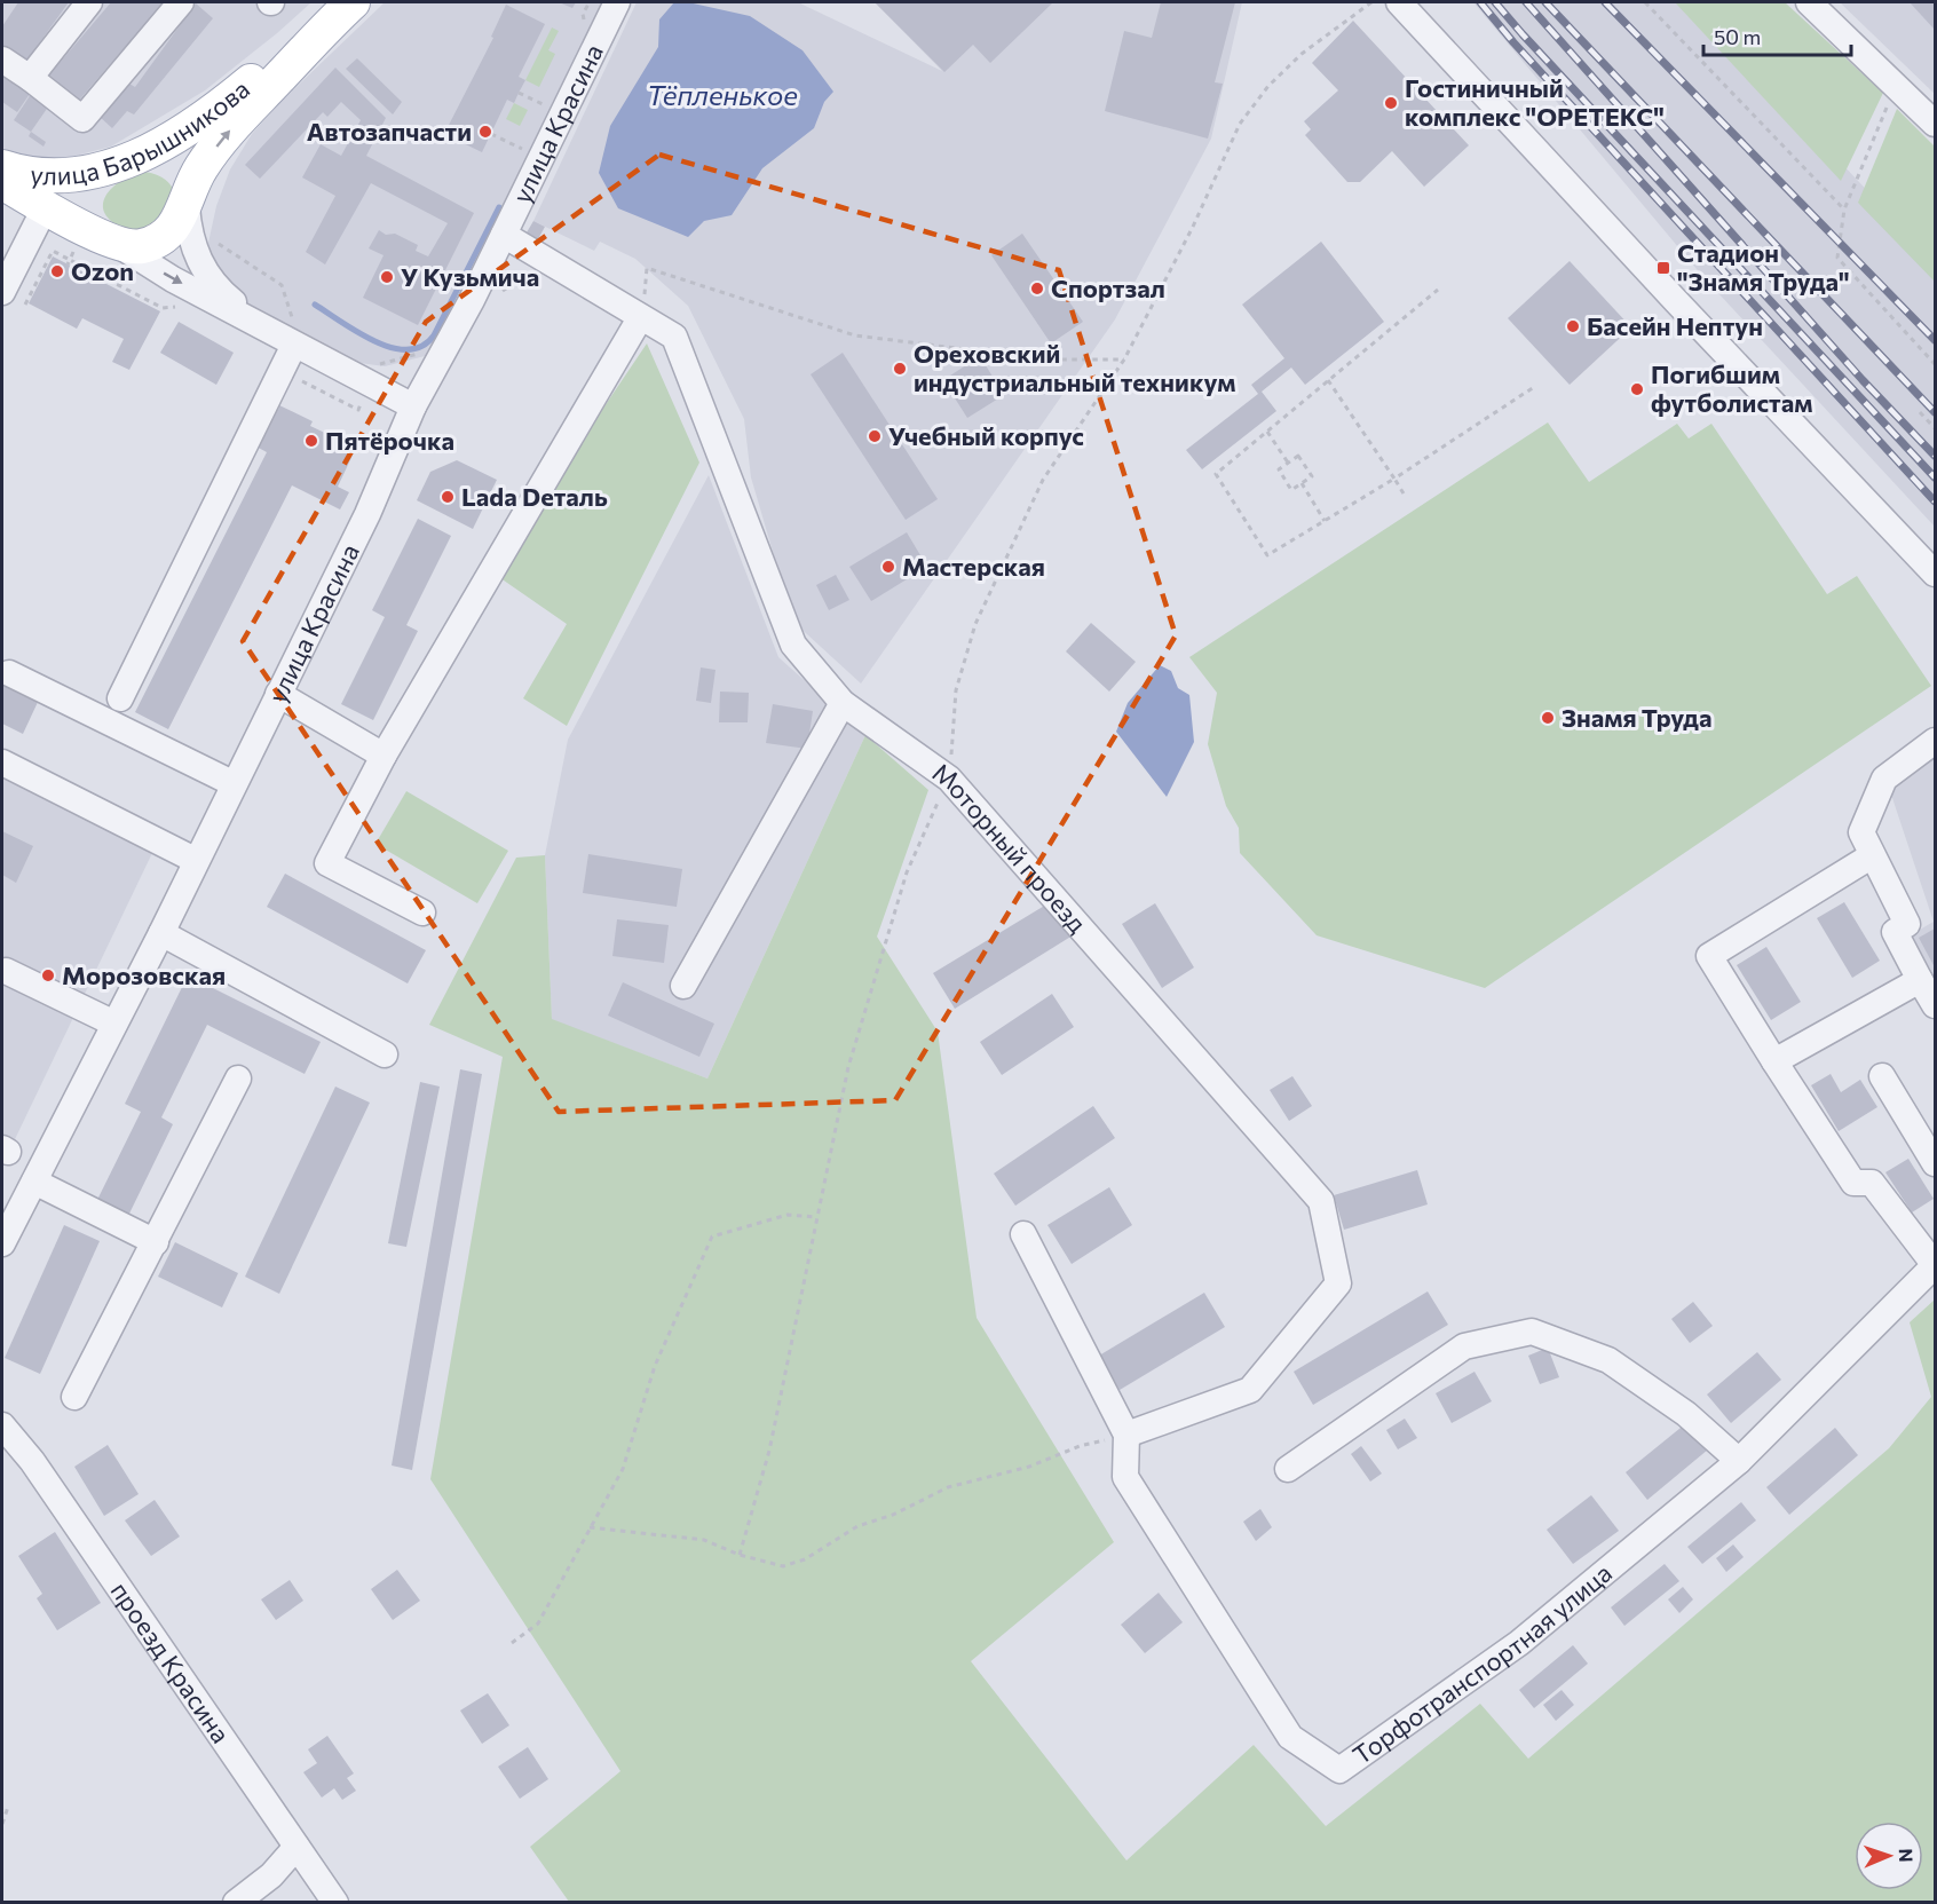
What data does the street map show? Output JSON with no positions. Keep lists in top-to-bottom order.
{
  "streets": {
    "main road": ["улица Барышникова"],
    "street": [
      "улица Красина",
      "Моторный проезд",
      "проезд Красина",
      "Торфотранспортная улица"
    ]
  },
  "crossings": [
    ["улица Красина", "Моторный проезд"],
    ["Моторный проезд", "Торфотранспортная улица"]
  ],
  "water": ["Тёпленькое"],
  "places": {
    "other": [
      "Гостиничный комплекс \"ОРЕТЕКС\"",
      "Автозапчасти",
      "Ozon",
      "У Кузьмича",
      "Спортзал",
      "Басейн Нептун",
      "Ореховский индустриальный техникум",
      "Погибшим футболистам",
      "Учебный корпус",
      "Пятёрочка",
      "Lada Dеталь",
      "Мастерская",
      "Знамя Труда",
      "Морозовская"
    ],
    "transit": ["Стадион \"Знамя Труда\""]
  },
  "scale_bar": "50 m",
  "north": "right"
}
